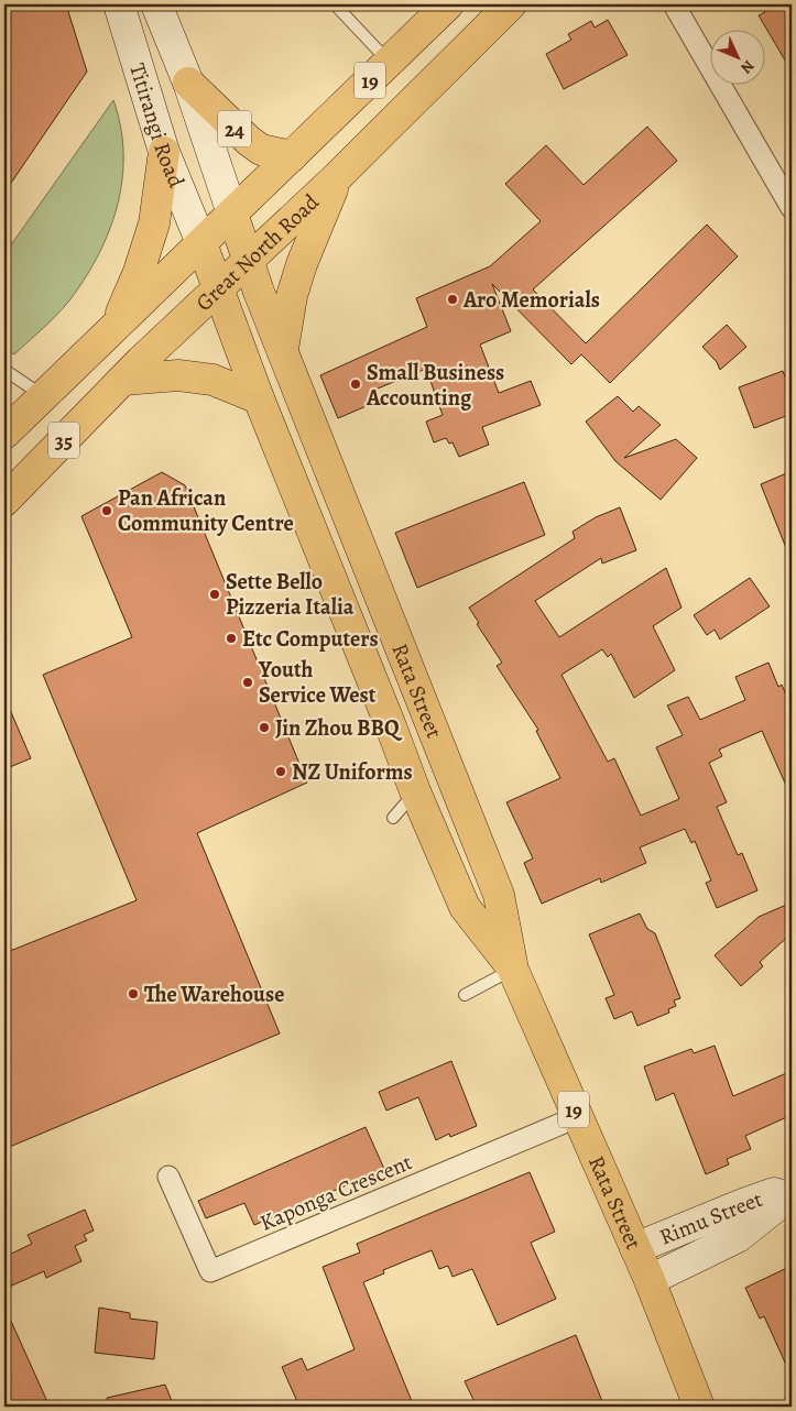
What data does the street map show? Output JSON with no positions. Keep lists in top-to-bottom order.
{
  "streets": {
    "main road": [
      "19",
      "Titirangi Road",
      "24",
      "Great North Road",
      "35",
      "Rata Street",
      "Rimu Street"
    ],
    "street": ["Kaponga Crescent"]
  },
  "crossings": [
    ["19", "Titirangi Road"],
    ["19", "Great North Road"],
    ["19", "Rata Street"],
    ["Titirangi Road", "24"],
    ["Titirangi Road", "Great North Road"],
    ["24", "Great North Road"],
    ["Great North Road", "Rata Street"],
    ["Rata Street", "Kaponga Crescent"],
    ["Rata Street", "Rimu Street"]
  ],
  "places": [
    "Aro Memorials",
    "Small Business Accounting",
    "Pan African Community Centre",
    "Sette Bello Pizzeria Italia",
    "Etc Computers",
    "Youth Service West",
    "Jin Zhou BBQ",
    "NZ Uniforms",
    "The Warehouse"
  ],
  "north": "bottom right"
}
